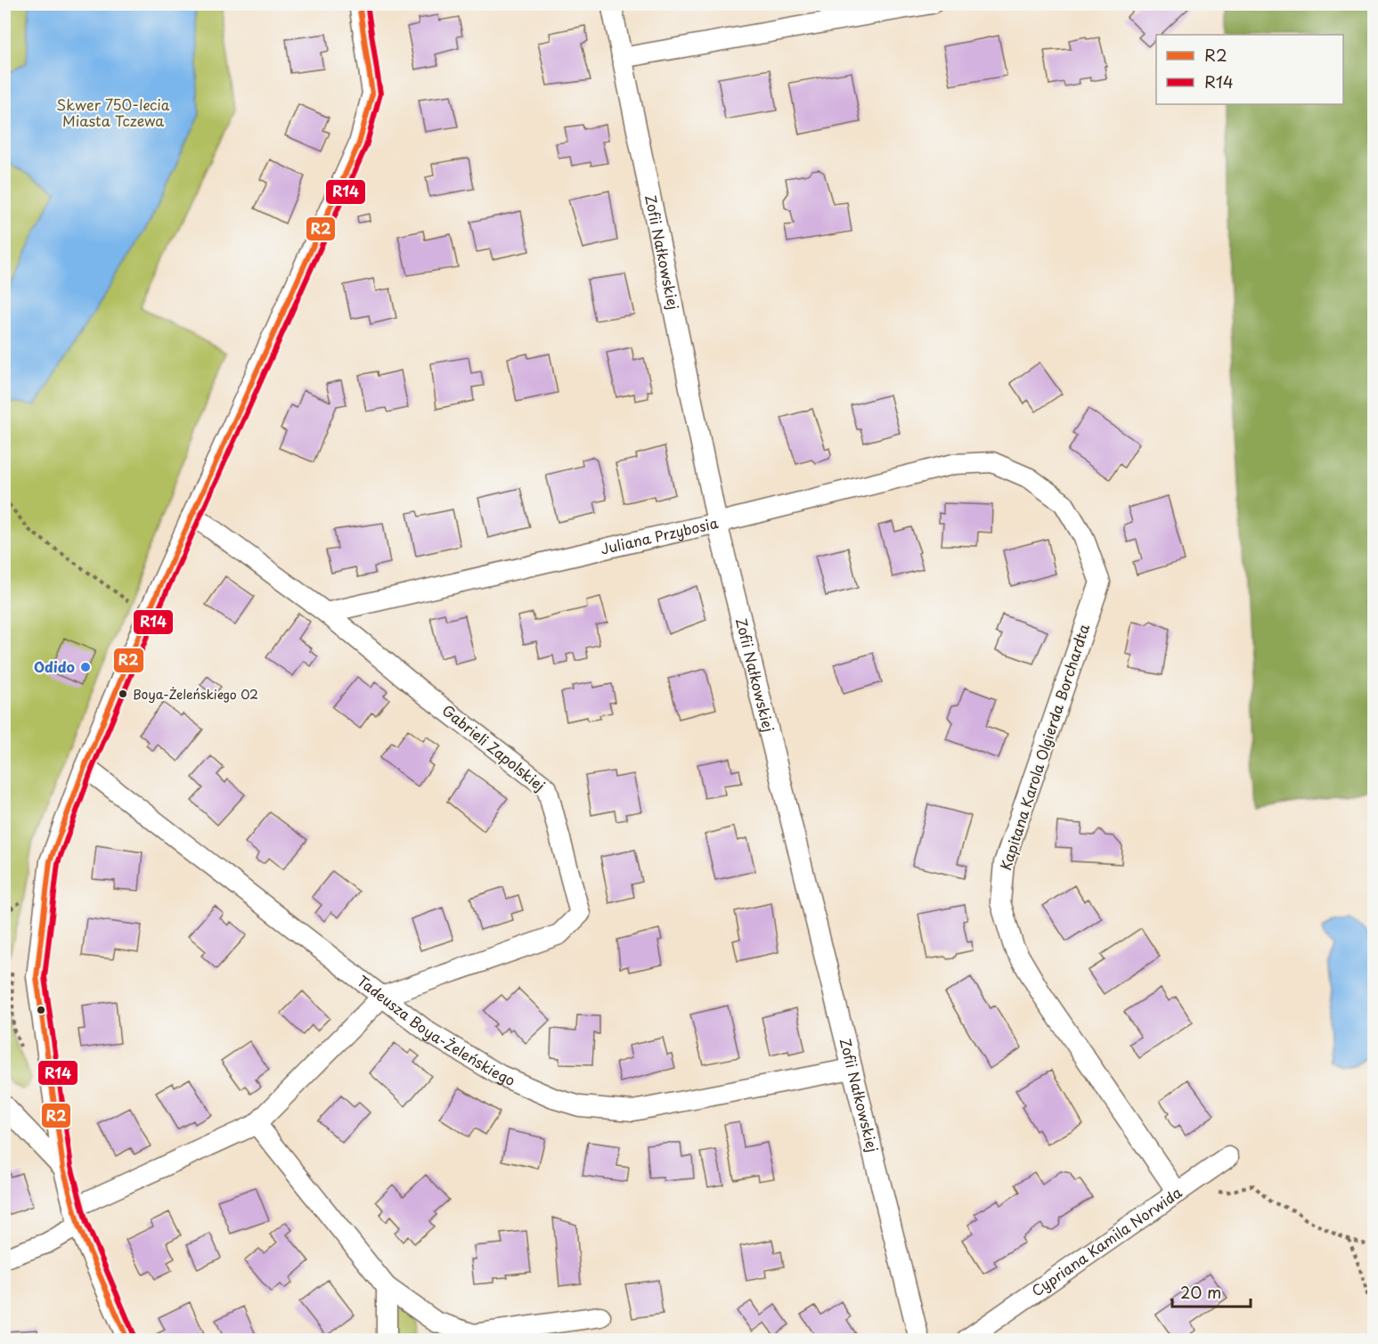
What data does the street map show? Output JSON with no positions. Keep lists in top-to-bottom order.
{
  "streets": {
    "street": [
      "Zofii Nałkowskiej",
      "Juliana Przybosia",
      "Kapitana Karola Olgierda Borchardta",
      "Gabrieli Zapolskiej",
      "Tadeusza Boya-Żeleńskiego",
      "Cypriana Kamila Norwida"
    ]
  },
  "crossings": [
    ["Zofii Nałkowskiej", "Juliana Przybosia"],
    ["Zofii Nałkowskiej", "Tadeusza Boya-Żeleńskiego"],
    ["Juliana Przybosia", "Kapitana Karola Olgierda Borchardta"],
    ["Juliana Przybosia", "Gabrieli Zapolskiej"],
    ["Kapitana Karola Olgierda Borchardta", "Cypriana Kamila Norwida"],
    ["Gabrieli Zapolskiej", "Tadeusza Boya-Żeleńskiego"]
  ],
  "parks": ["Skwer 750-lecia Miasta Tczewa"],
  "places": ["Odido", "Boya-Żeleńskiego 02"],
  "lines": ["transit line R2", "transit line R14"],
  "legend": ["R2", "R14"],
  "scale_bar": "20 m"
}
